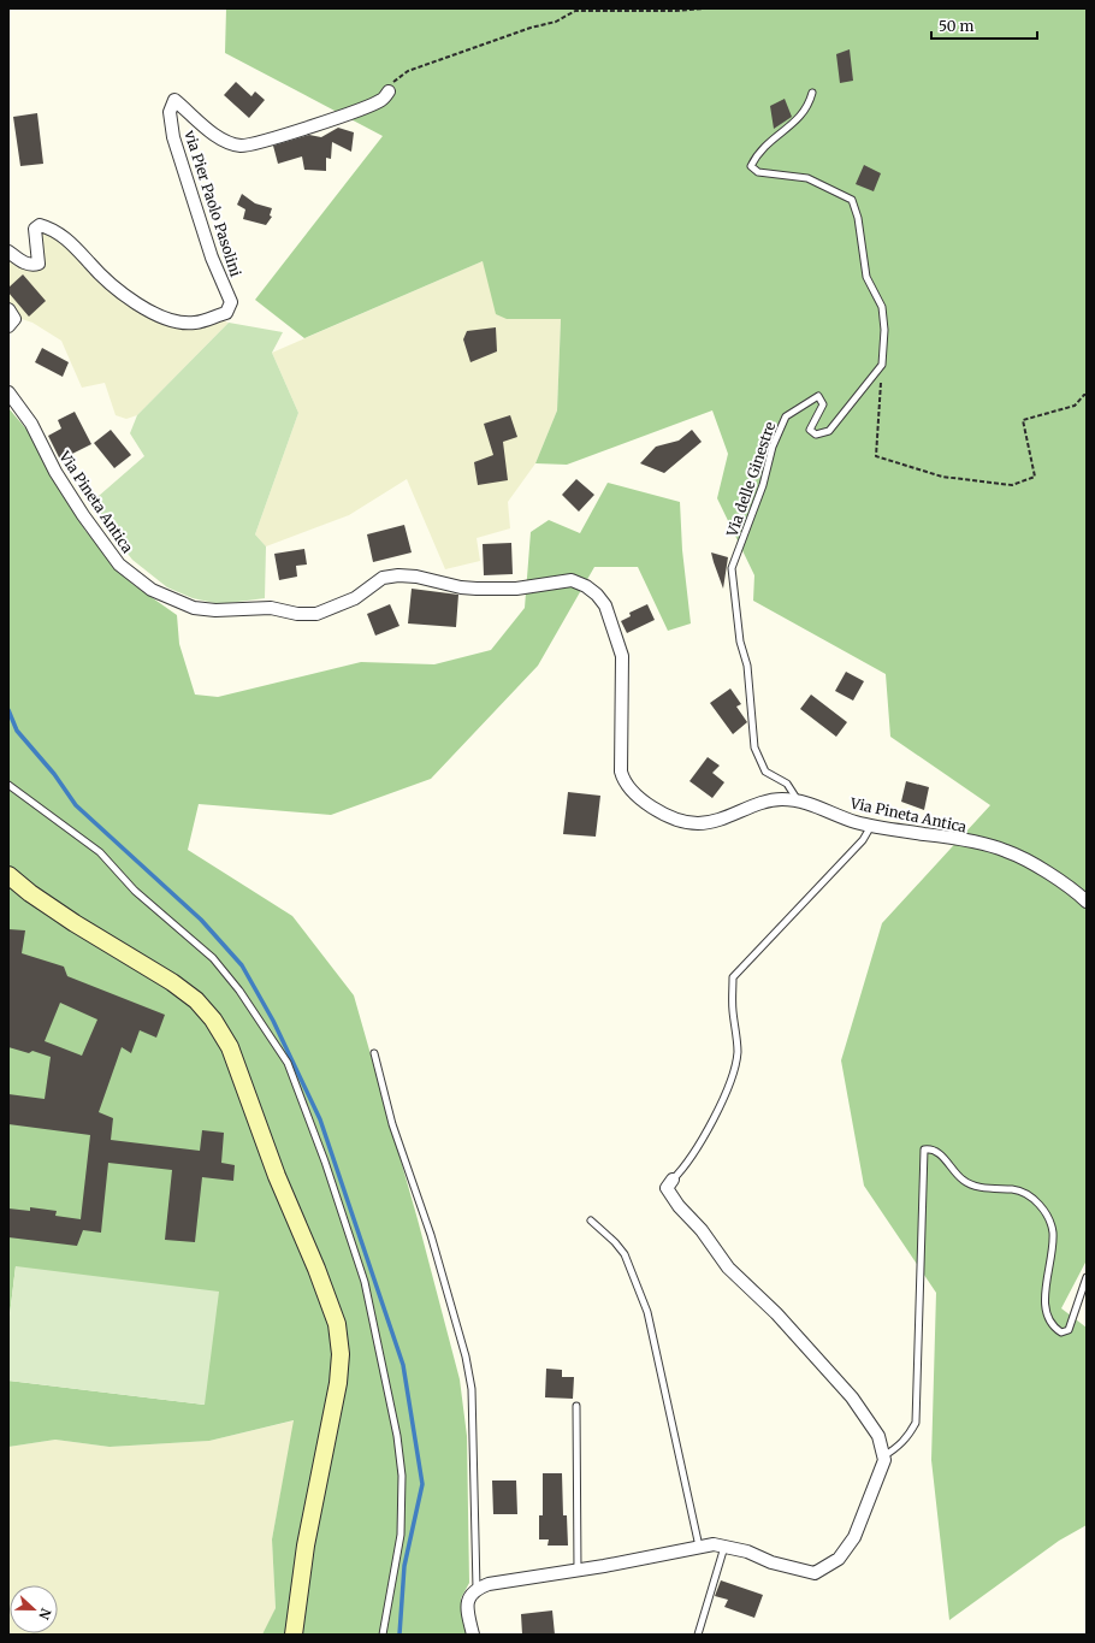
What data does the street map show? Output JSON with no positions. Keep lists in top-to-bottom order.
{
  "streets": {
    "street": ["via Pier Paolo Pasolini", "Via Pineta Antica"],
    "lane": ["Via delle Ginestre"]
  },
  "crossings": [
    ["Via delle Ginestre", "Via Pineta Antica"]
  ],
  "scale_bar": "50 m",
  "north": "right"
}
